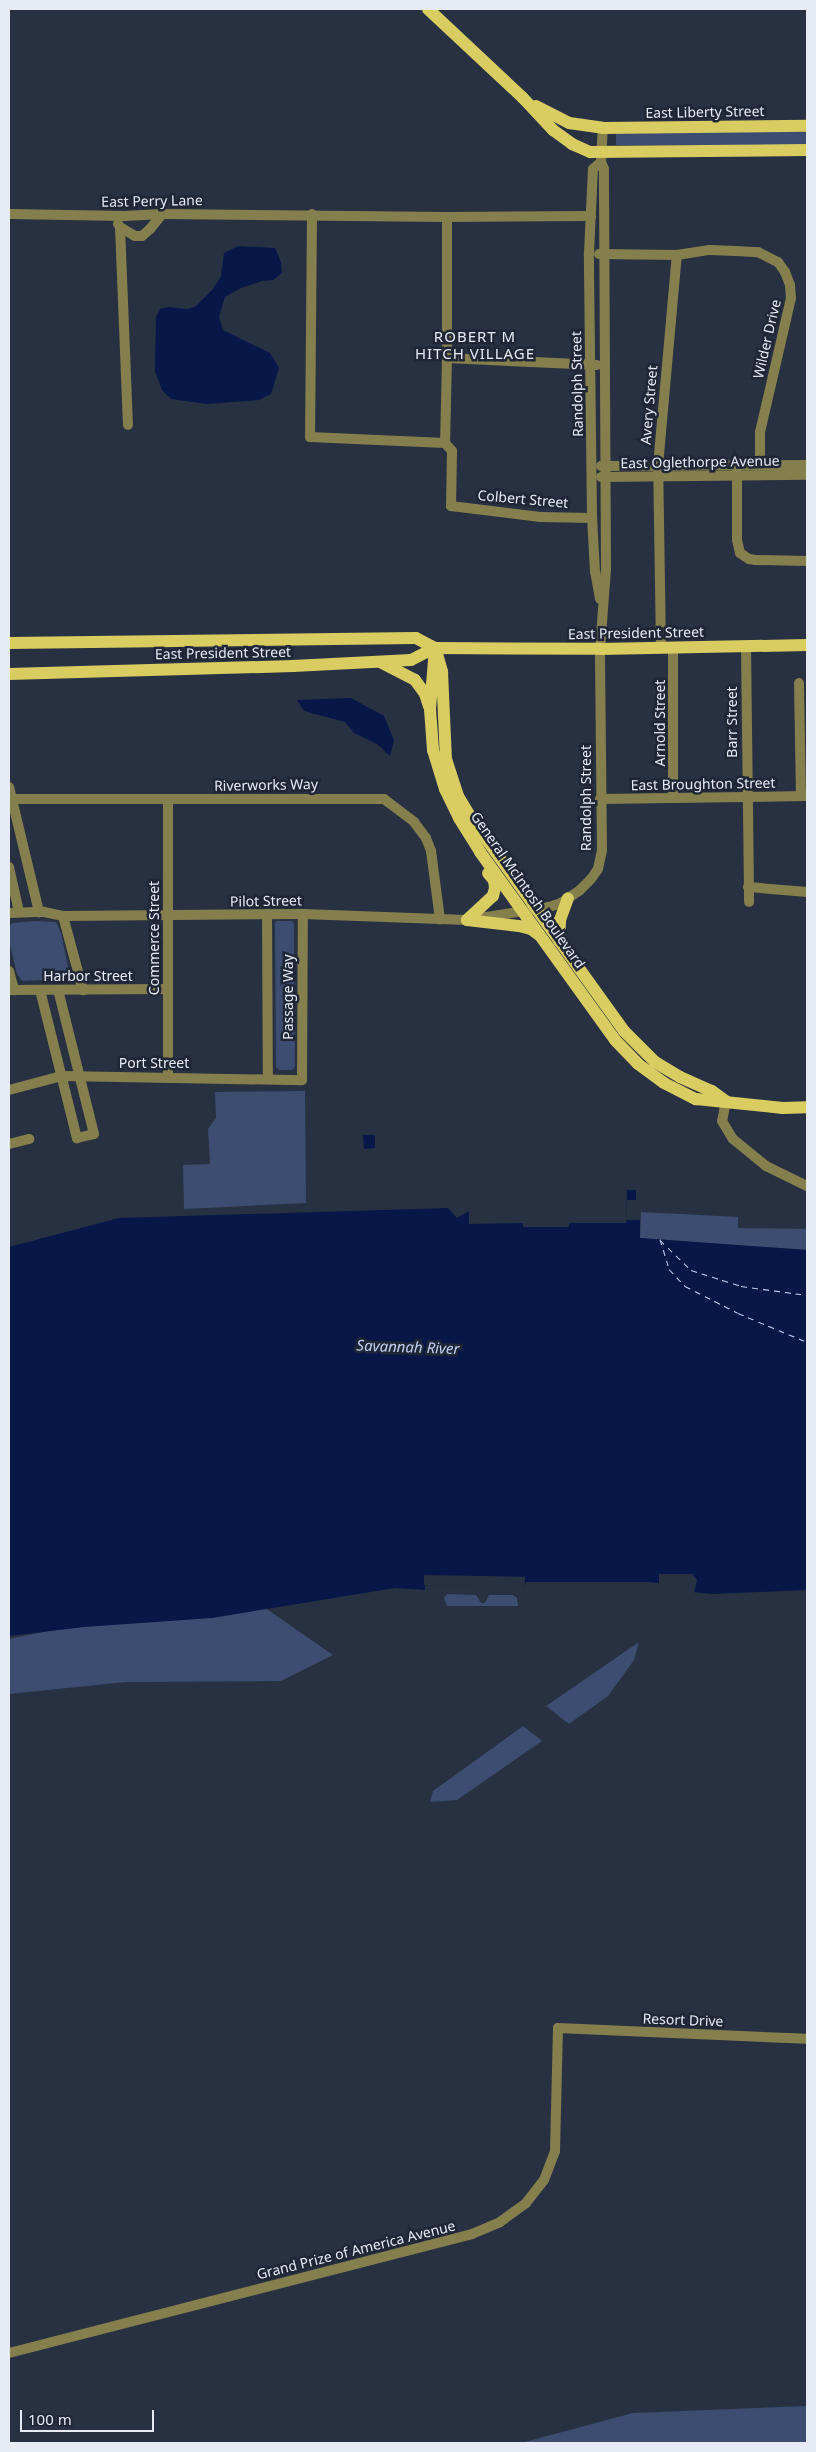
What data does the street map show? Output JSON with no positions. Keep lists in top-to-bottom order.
{
  "streets": {
    "main road": ["East Liberty Street", "East President Street", "General McIntosh Boulevard"],
    "street": [
      "East Perry Lane",
      "Wilder Drive",
      "Randolph Street",
      "Avery Street",
      "East Oglethorpe Avenue",
      "Colbert Street",
      "Barr Street",
      "Arnold Street",
      "East Broughton Street",
      "Riverworks Way",
      "Pilot Street",
      "Commerce Street",
      "Harbor Street",
      "Passage Way",
      "Port Street",
      "Resort Drive",
      "Grand Prize of America Avenue"
    ]
  },
  "crossings": [
    ["East Liberty Street", "Randolph Street"],
    ["Wilder Drive", "Randolph Street"],
    ["Wilder Drive", "Avery Street"],
    ["Wilder Drive", "East Oglethorpe Avenue"],
    ["Randolph Street", "East Oglethorpe Avenue"],
    ["Randolph Street", "Colbert Street"],
    ["Randolph Street", "East President Street"],
    ["Randolph Street", "East Broughton Street"],
    ["Randolph Street", "General McIntosh Boulevard"],
    ["Randolph Street", "Pilot Street"],
    ["Avery Street", "East Oglethorpe Avenue"],
    ["Avery Street", "East President Street"],
    ["Avery Street", "Arnold Street"],
    ["East President Street", "Barr Street"],
    ["East President Street", "Arnold Street"],
    ["East President Street", "General McIntosh Boulevard"],
    ["Barr Street", "East Broughton Street"],
    ["Arnold Street", "East Broughton Street"],
    ["Riverworks Way", "Pilot Street"],
    ["Riverworks Way", "Commerce Street"],
    ["General McIntosh Boulevard", "Pilot Street"],
    ["Pilot Street", "Commerce Street"],
    ["Pilot Street", "Passage Way"],
    ["Commerce Street", "Harbor Street"],
    ["Commerce Street", "Port Street"],
    ["Passage Way", "Port Street"],
    ["Resort Drive", "Grand Prize of America Avenue"]
  ],
  "districts": ["ROBERT M HITCH VILLAGE"],
  "water": ["Savannah River"],
  "scale_bar": "100 m"
}
